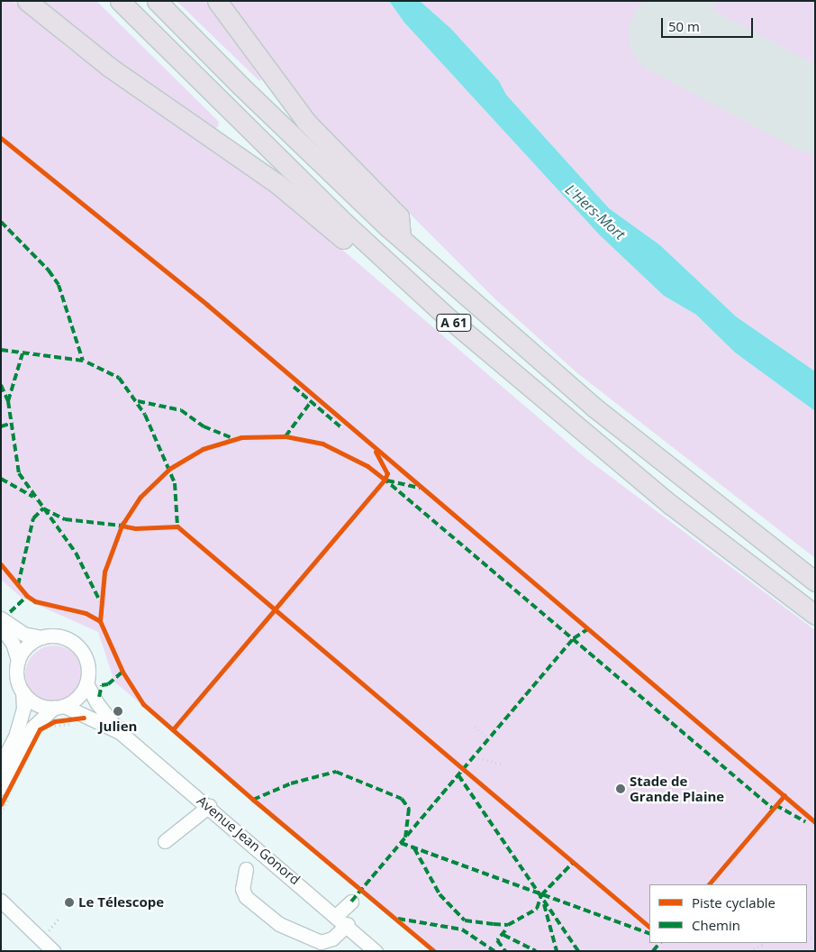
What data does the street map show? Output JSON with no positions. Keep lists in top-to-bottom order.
{
  "streets": {
    "highway": ["A 61"],
    "street": ["Avenue Jean Gonord"]
  },
  "water": ["L'Hers-Mort"],
  "places": ["Julien", "Stade de Grande Plaine", "Le Télescope"],
  "legend": ["Piste cyclable", "Chemin"],
  "scale_bar": "50 m"
}
